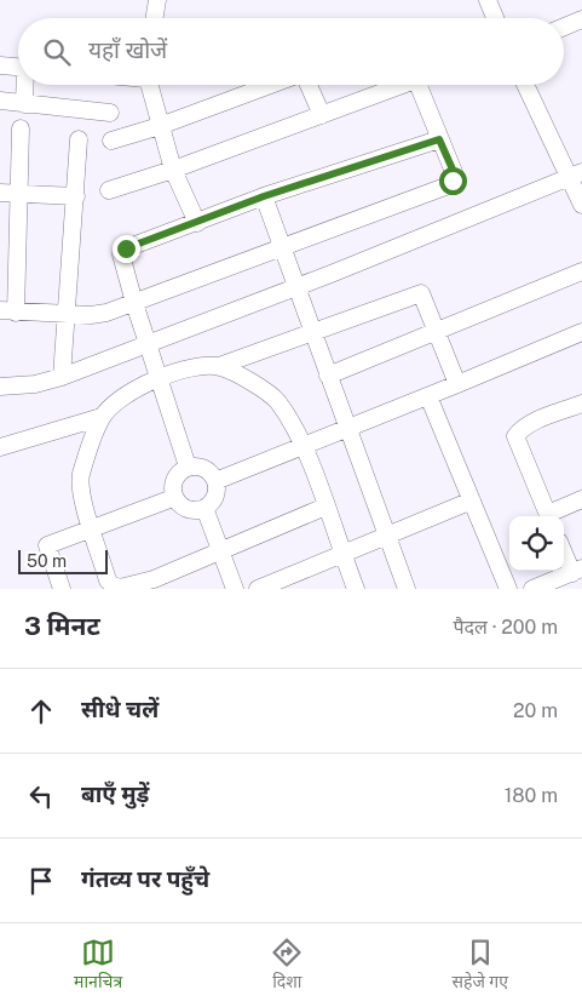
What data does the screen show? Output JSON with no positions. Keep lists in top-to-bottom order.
{
  "scale_bar": "50 m",
  "page": {
    "search": "यहाँ खोजें",
    "scale": "50 m",
    "heading": ["3 मिनट", "पैदल · 200 m"],
    "list": [
      ["सीधे चलें", "20 m"],
      ["बाएँ मुड़ें", "180 m"],
      "गंतव्य पर पहुँचे"
    ],
    "nav": ["मानचित्र", "दिशा", "सहेजे गए"]
  }
}
